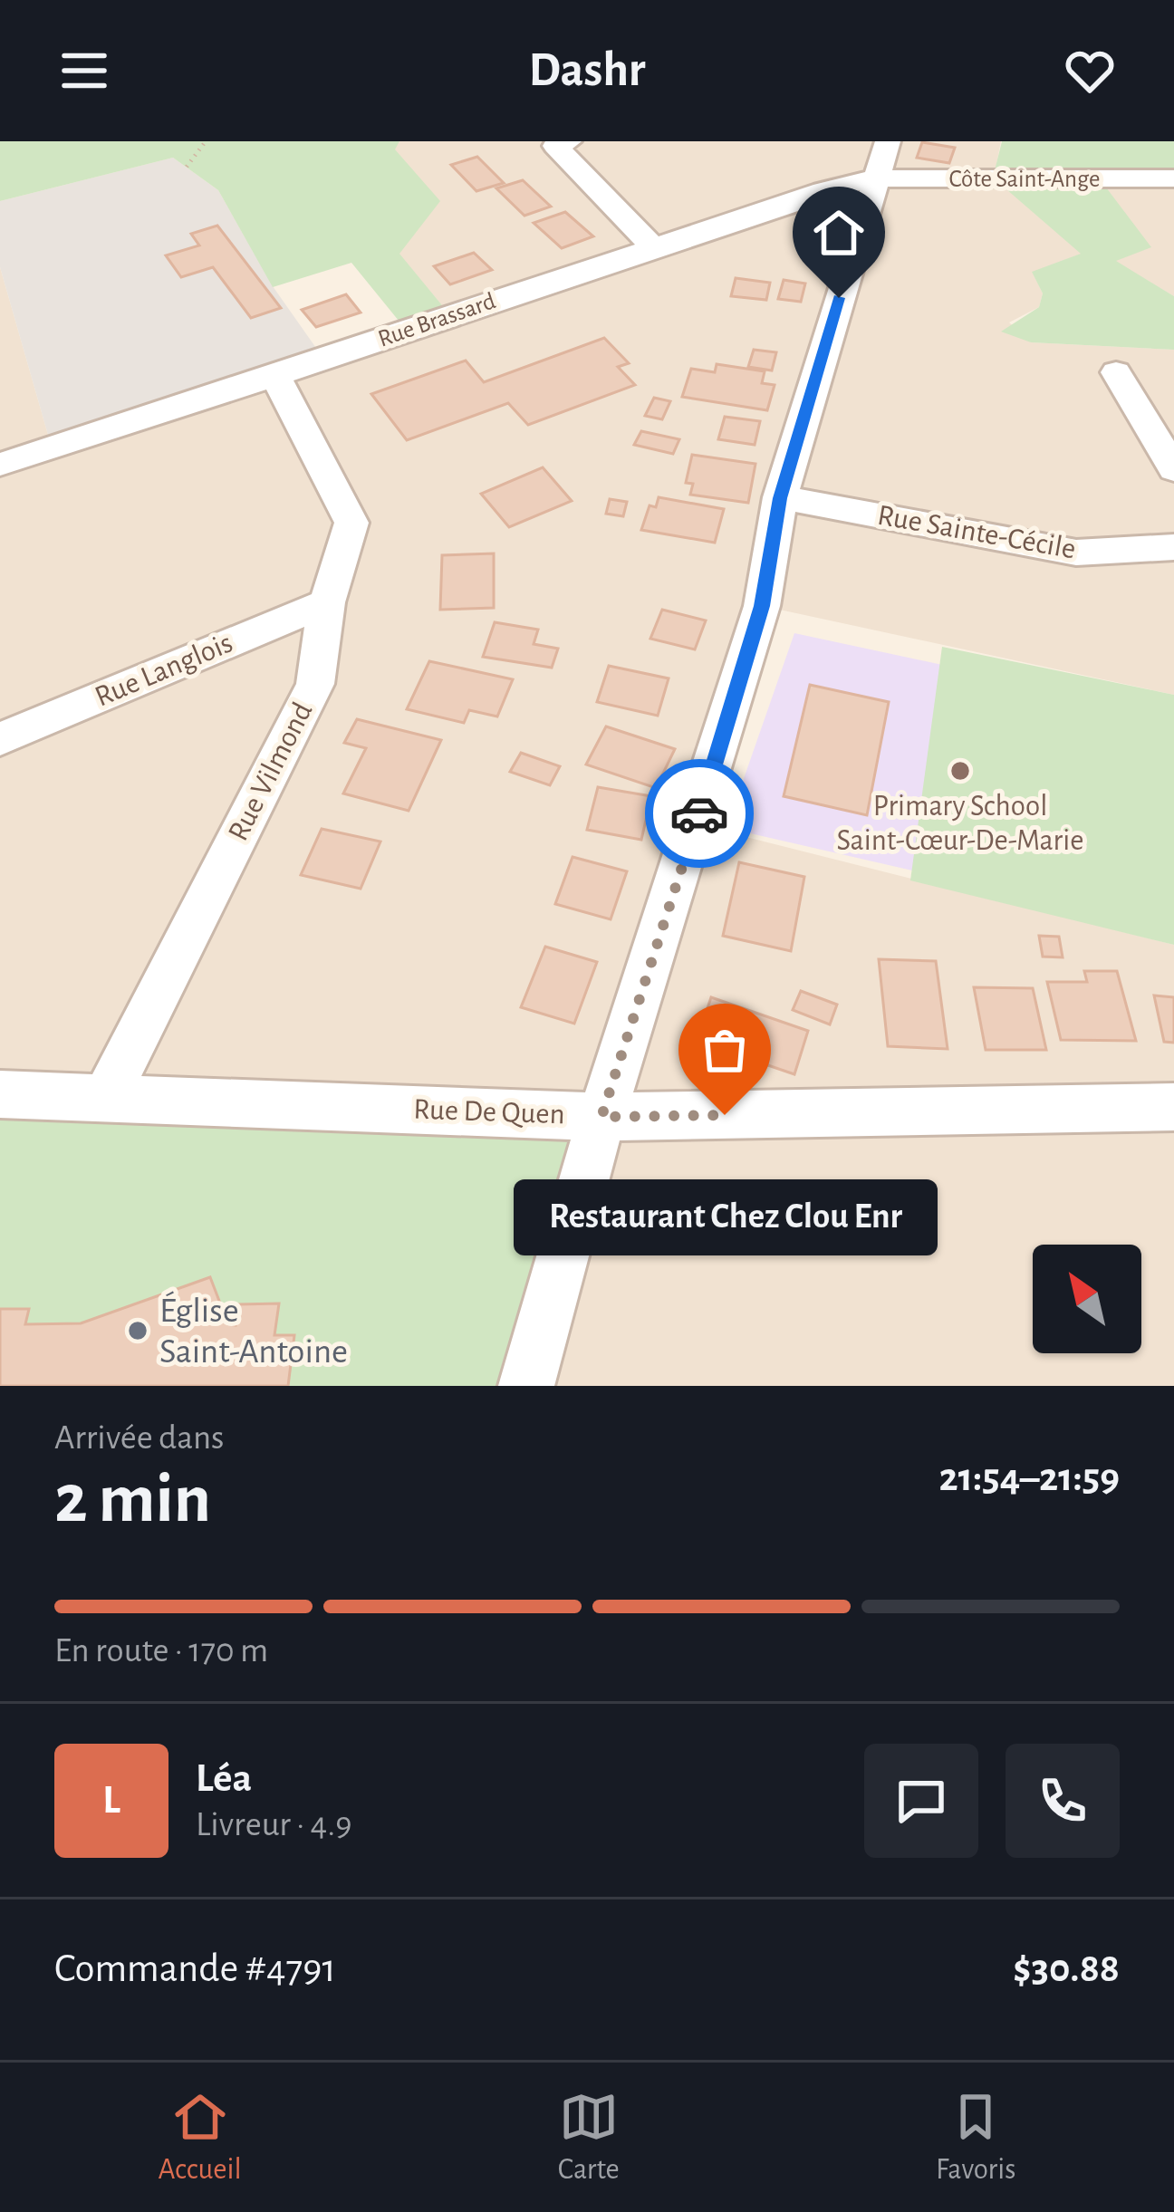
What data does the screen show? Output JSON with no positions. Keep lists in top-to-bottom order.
{
  "streets": {
    "street": [
      "Côte Saint-Ange",
      "Rue Brassard",
      "Rue Sainte-Cécile",
      "Rue Langlois",
      "Rue Vilmond",
      "Rue De Quen"
    ]
  },
  "crossings": [
    ["Côte Saint-Ange", "Rue Brassard"],
    ["Rue Brassard", "Rue Vilmond"],
    ["Rue Langlois", "Rue Vilmond"],
    ["Rue Vilmond", "Rue De Quen"]
  ],
  "places": ["Primary School Saint-Cœur-De-Marie", "Restaurant Chez Clou Enr", "Église Saint-Antoine"],
  "north": "top left",
  "page": {
    "header": "Dashr",
    "bubble": "Restaurant Chez Clou Enr",
    "heading": ["2 min", "Arrivée dans", "21:54–21:59"],
    "panel": [
      "Léa",
      "Livreur · 4.9",
      "Commande #4791",
      "$30.88"
    ],
    "bar": "En route · 170 m",
    "round": "L",
    "tabs": ["Accueil", "Carte", "Favoris"]
  }
}
